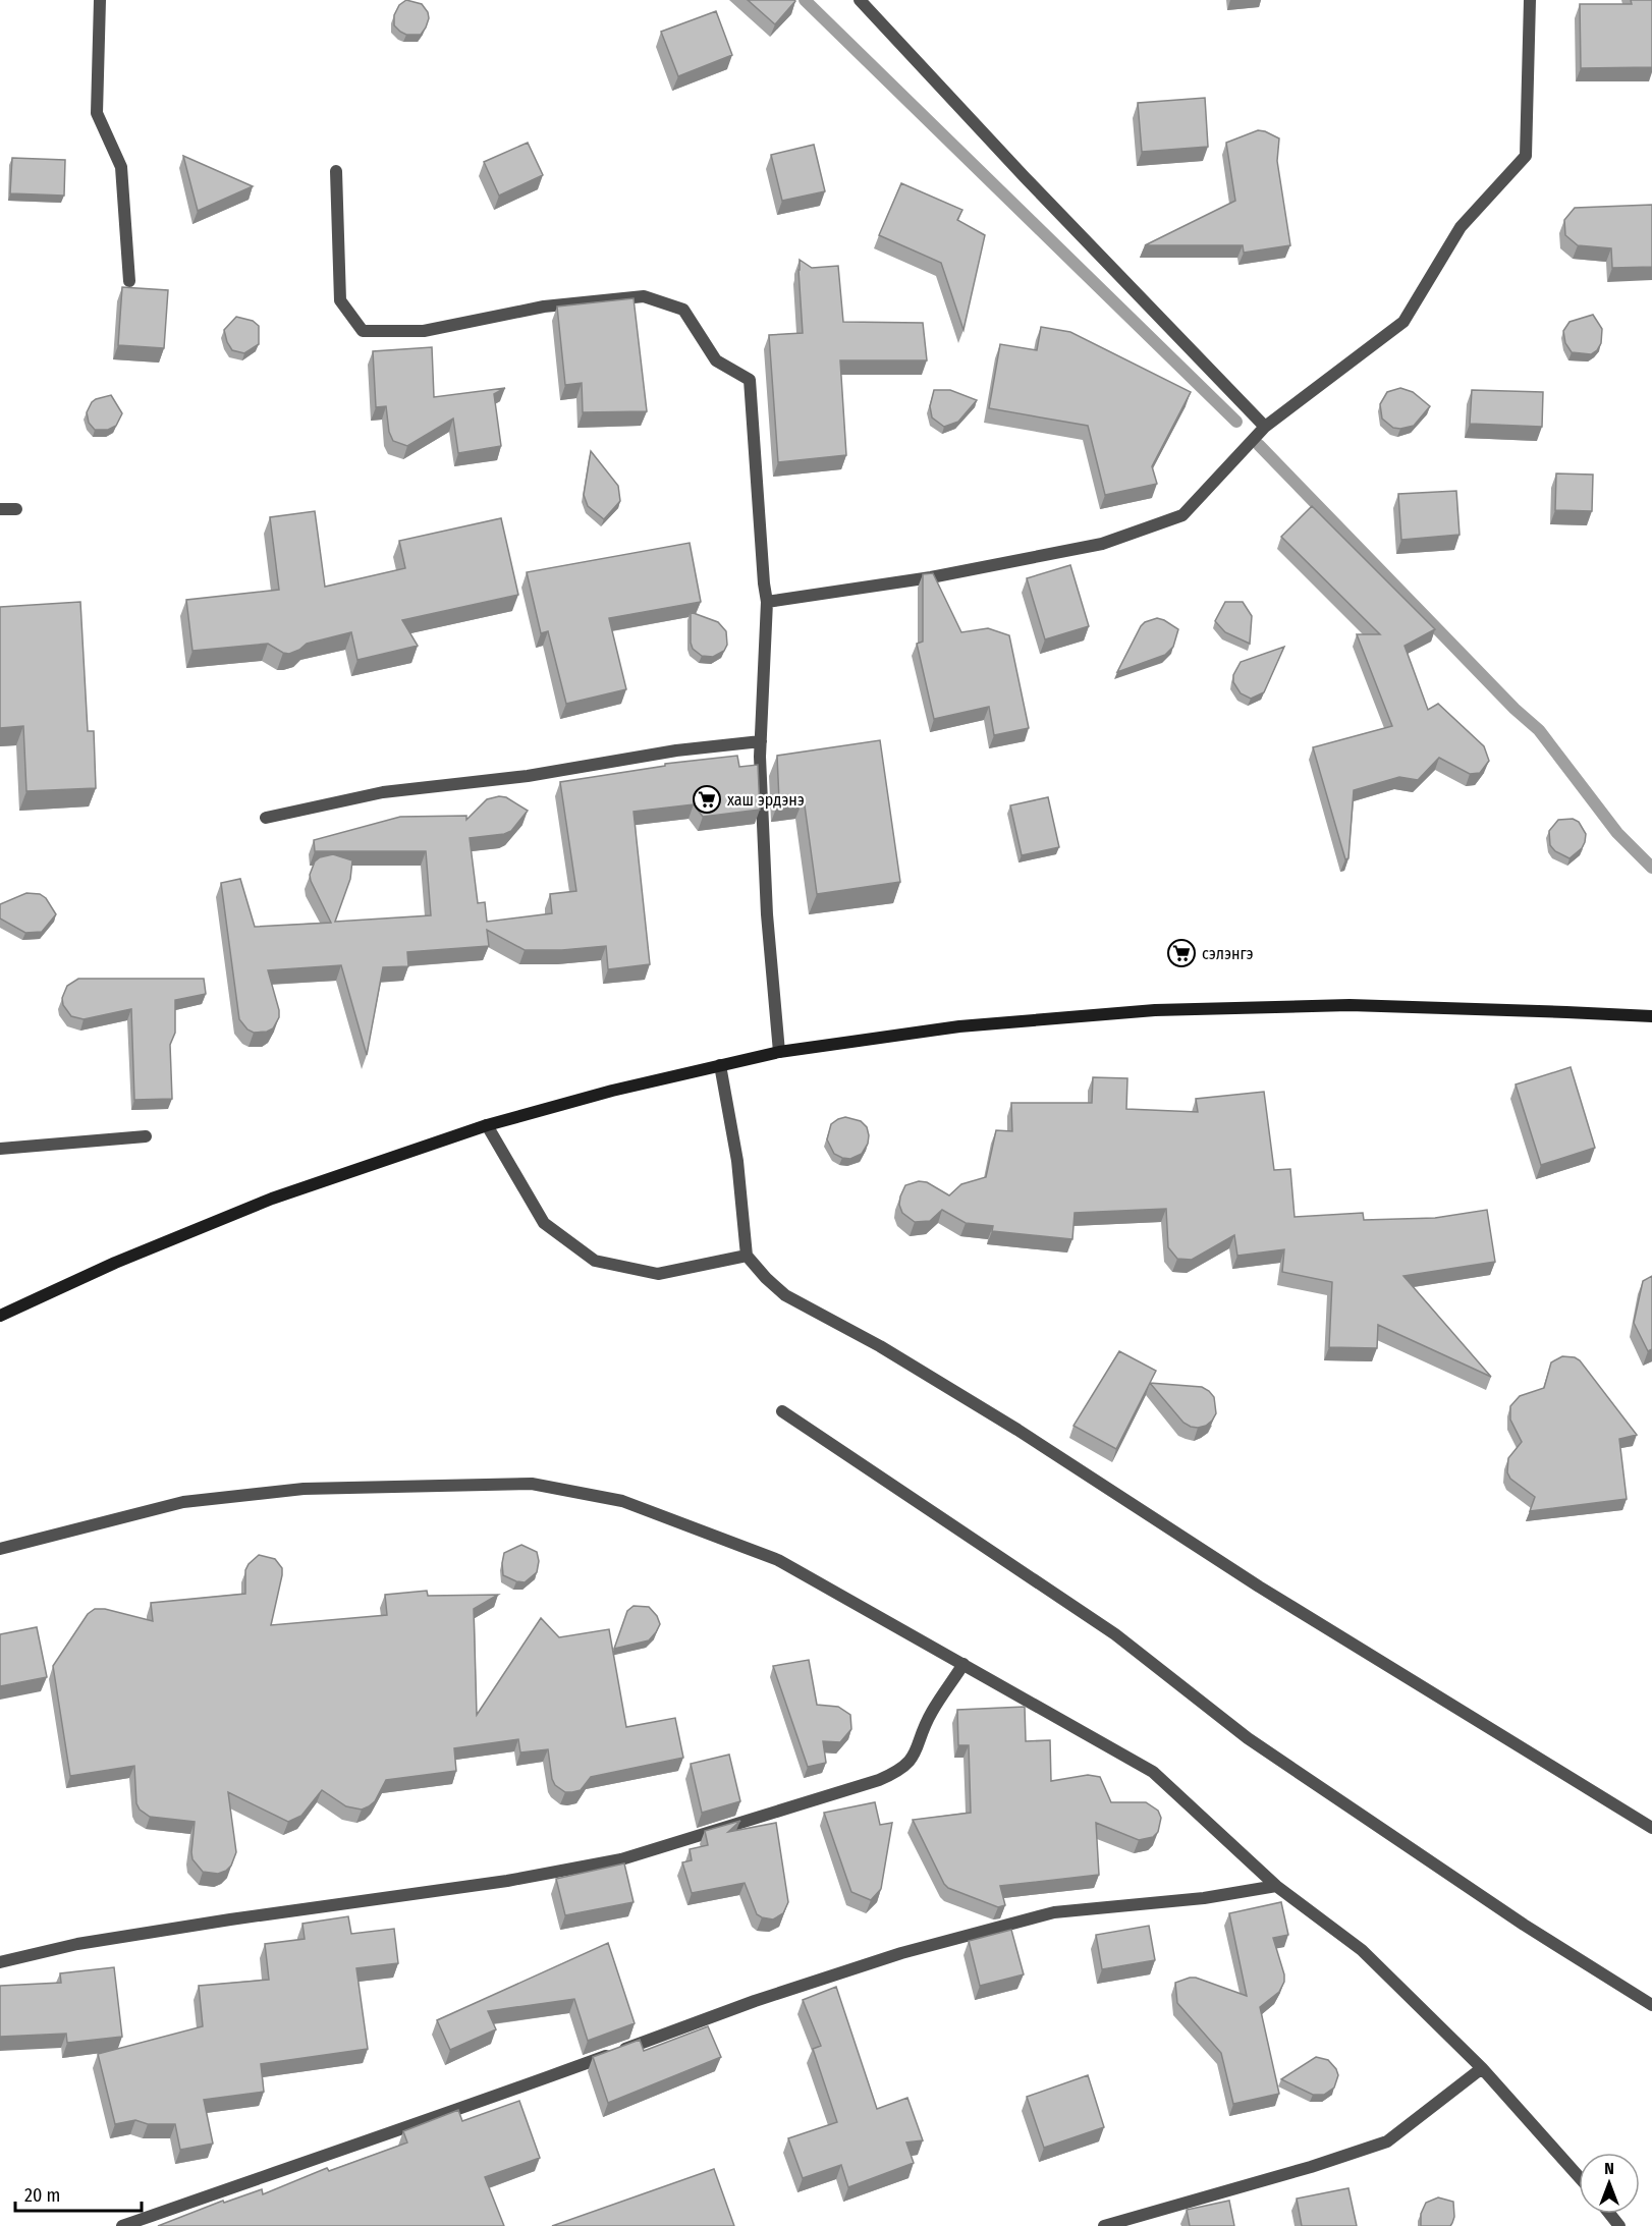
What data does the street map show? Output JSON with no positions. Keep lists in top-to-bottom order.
{
  "places": {
    "supermarket": ["хаш эрдэнэ", "сэлэнгэ"]
  },
  "scale_bar": "20 m",
  "north": "top"
}
